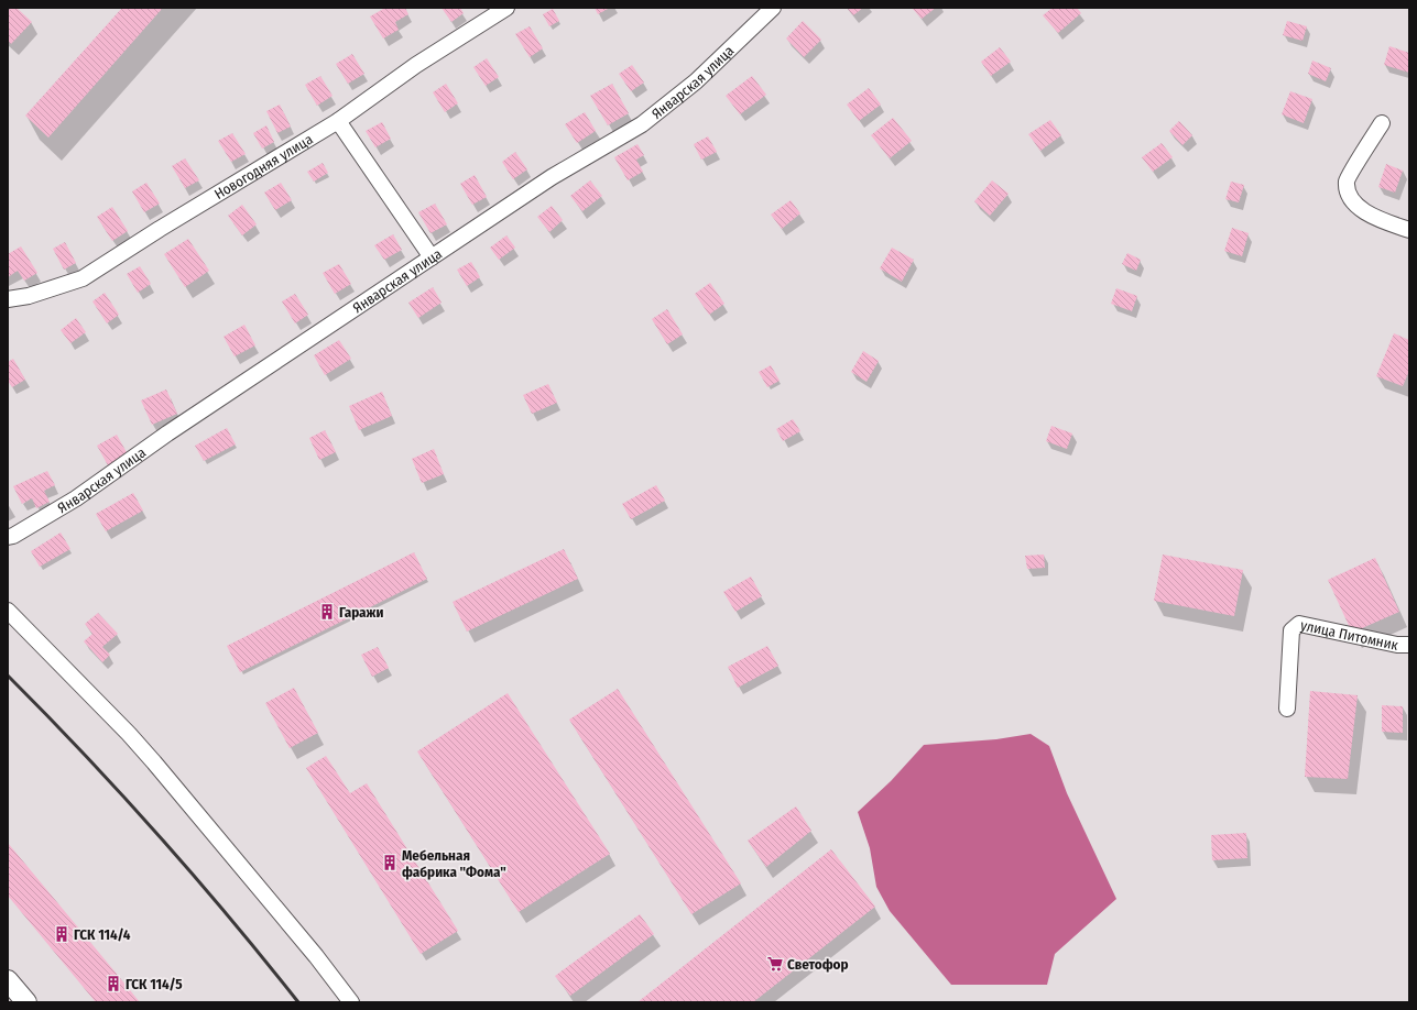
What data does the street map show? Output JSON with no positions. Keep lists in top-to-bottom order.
{
  "streets": {
    "street": ["Январская улица", "Новогодняя улица", "улица Питомник"]
  },
  "places": {
    "building": [
      "Гаражи",
      "Мебельная фабрика \"Фома\"",
      "ГСК 114/4",
      "ГСК 114/5"
    ],
    "supermarket": ["Светофор"]
  }
}
